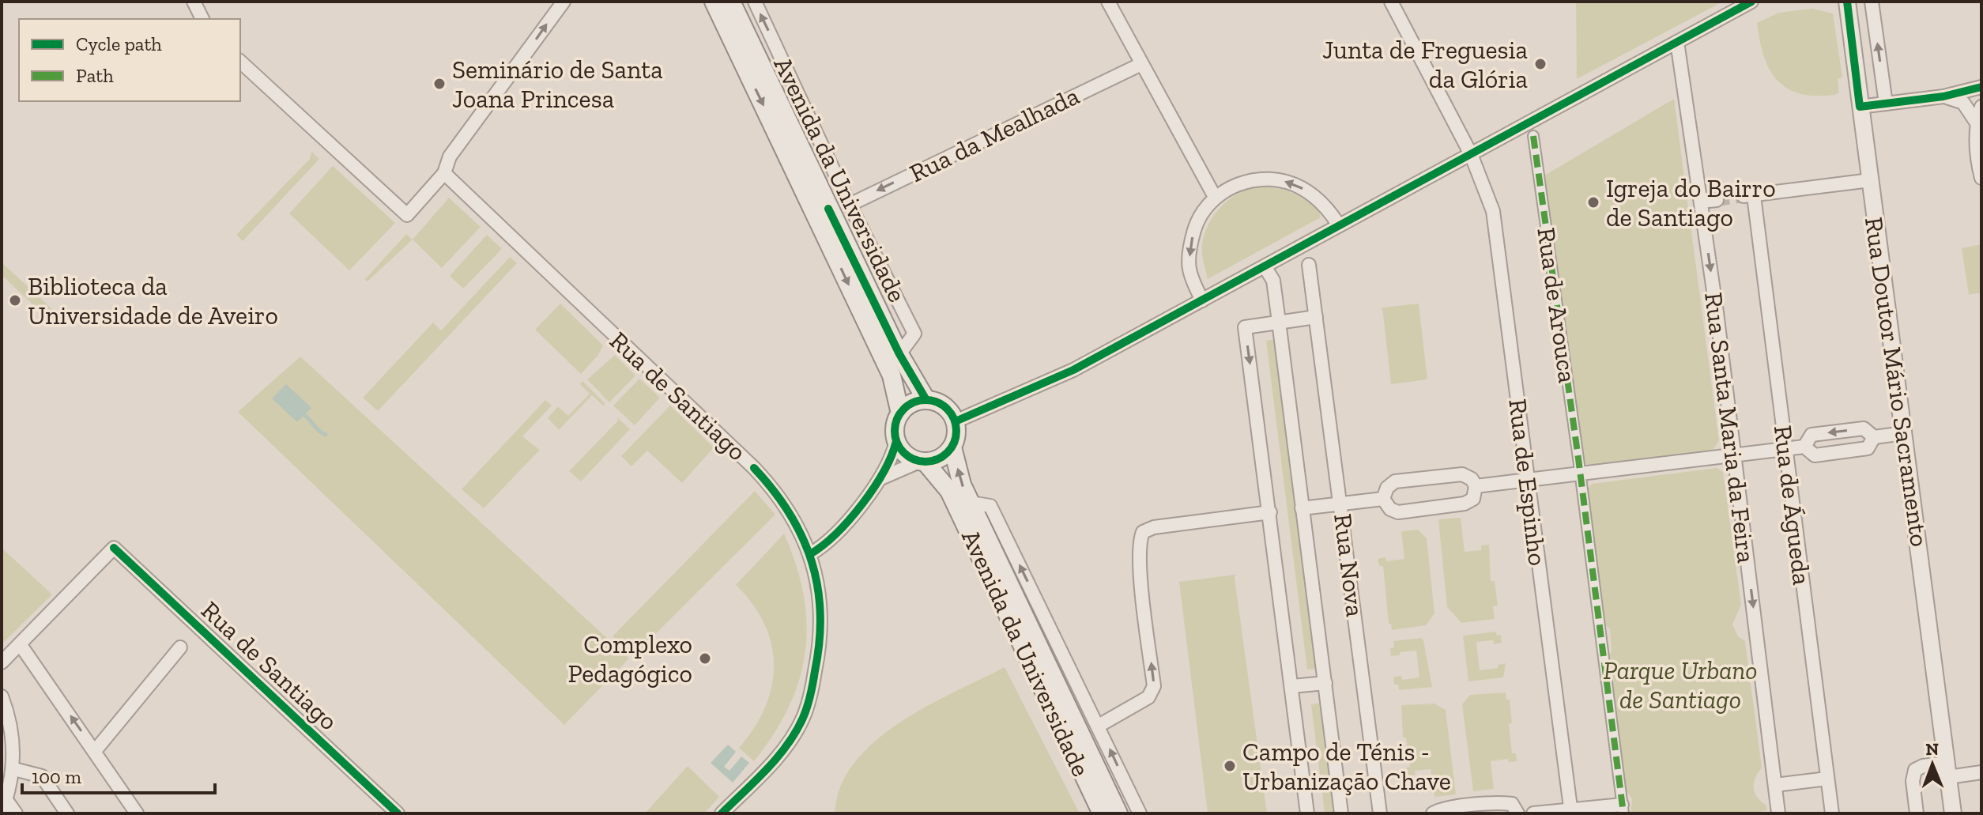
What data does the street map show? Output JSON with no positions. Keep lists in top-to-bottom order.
{
  "streets": {
    "main road": ["Avenida da Universidade"],
    "street": [
      "Rua da Mealhada",
      "Rua de Arouca",
      "Rua Doutor Mário Sacramento",
      "Rua de Santiago",
      "Rua Santa Maria da Feira",
      "Rua de Espinho",
      "Rua de Águeda",
      "Rua Nova"
    ]
  },
  "crossings": [
    ["Rua da Mealhada", "Avenida da Universidade"],
    ["Rua Doutor Mário Sacramento", "Rua de Águeda"]
  ],
  "one_way": ["Rua da Mealhada", "Rua Santa Maria da Feira"],
  "parks": ["Parque Urbano de Santiago"],
  "places": [
    "Junta de Freguesia da Glória",
    "Seminário de Santa Joana Princesa",
    "Igreja do Bairro de Santiago",
    "Biblioteca da Universidade de Aveiro",
    "Complexo Pedagógico",
    "Campo de Ténis - Urbanização Chave"
  ],
  "legend": ["Cycle path", "Path"],
  "scale_bar": "100 m",
  "north": "top"
}
